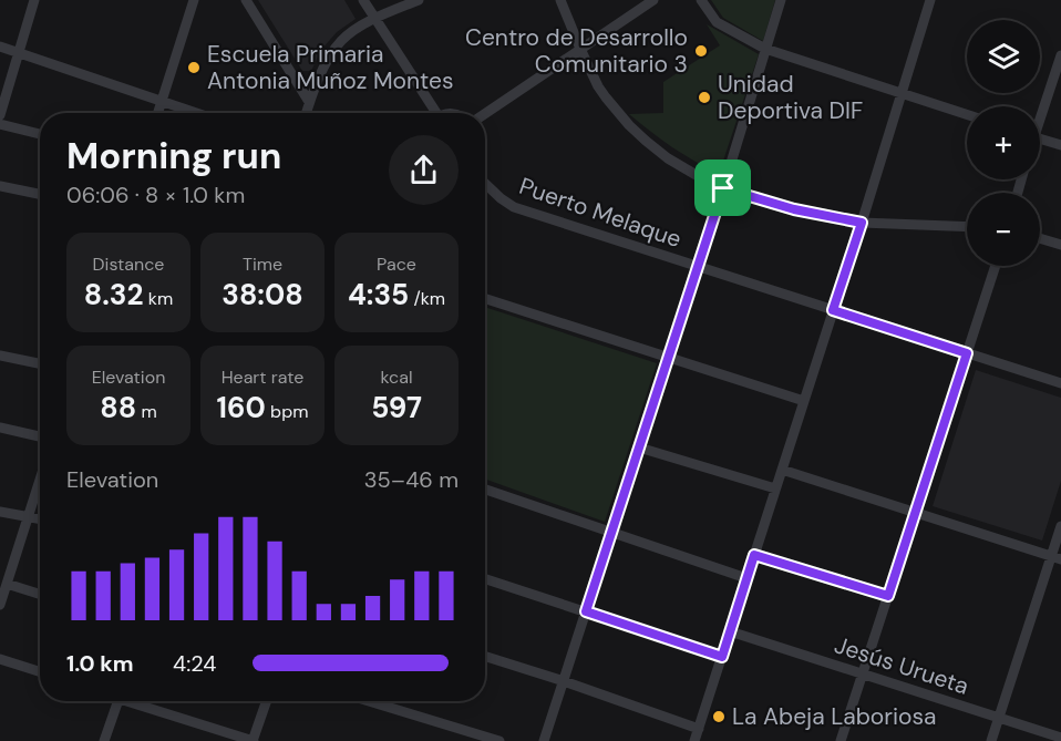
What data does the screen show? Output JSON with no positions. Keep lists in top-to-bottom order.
{
  "streets": {
    "street": ["Puerto Melaque", "Jesús Urueta"]
  },
  "places": [
    "Centro de Desarrollo Comunitario 3",
    "Escuela Primaria Antonia Muñoz Montes",
    "Unidad Deportiva DIF",
    "La Abeja Laboriosa"
  ],
  "page": {
    "map_buttons": ["+", "−"],
    "heading": ["Morning run", "06:06 · 8 × 1.0 km"],
    "stats": [
      ["Distance", "8.32 km"],
      ["Time", "38:08"],
      ["Pace", "4:35 /km"],
      ["Elevation", "88 m"],
      ["Heart rate", "160 bpm"],
      ["kcal", "597"]
    ],
    "chart": ["Elevation", "35–46 m"],
    "list": [
      {
        "name": "1.0 km",
        "note": "4:24"
      }
    ]
  }
}
